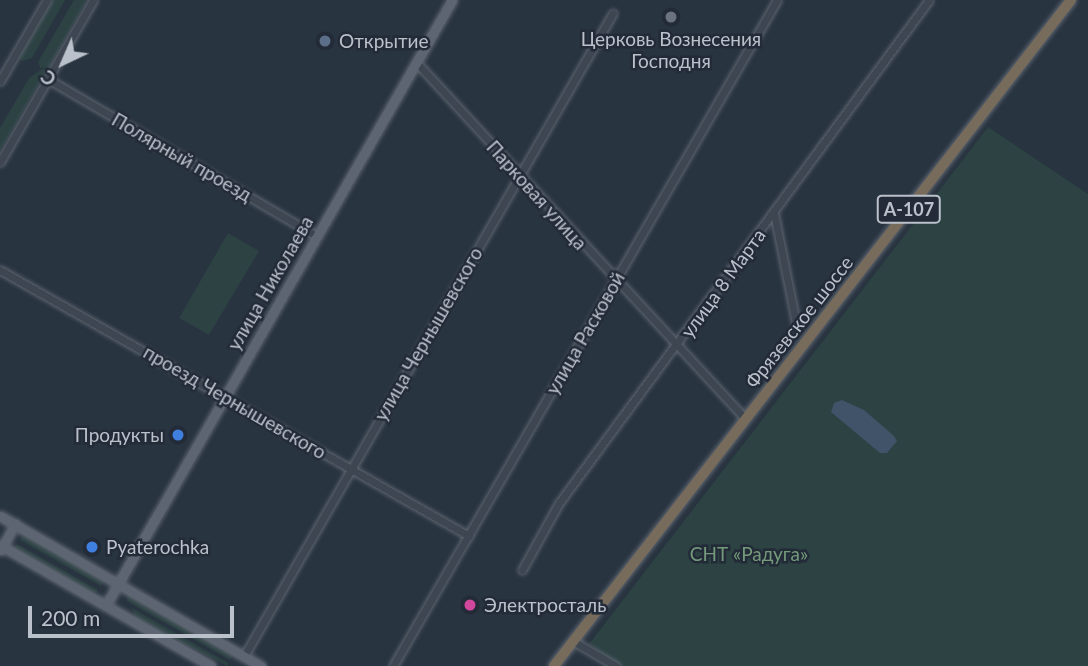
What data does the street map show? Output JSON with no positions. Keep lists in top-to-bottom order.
{
  "streets": {
    "highway": ["А-107", "Фрязевское шоссе"],
    "main road": ["улица Николаева"],
    "street": [
      "Полярный проезд",
      "Парковая улица",
      "улица 8 Марта",
      "улица Расковой",
      "улица Чернышевского",
      "проезд Чернышевского"
    ]
  },
  "crossings": [
    ["Полярный проезд", "улица Николаева"],
    ["Парковая улица", "улица Николаева"],
    ["Парковая улица", "улица 8 Марта"],
    ["Парковая улица", "Фрязевское шоссе"],
    ["Парковая улица", "улица Расковой"],
    ["Парковая улица", "улица Чернышевского"],
    ["улица Николаева", "проезд Чернышевского"],
    ["улица Расковой", "проезд Чернышевского"],
    ["улица Чернышевского", "проезд Чернышевского"]
  ],
  "parks": ["СНТ «Радуга»"],
  "places": [
    "Церковь Вознесения Господня",
    "Открытие",
    "Продукты",
    "Pyaterochka",
    "Электросталь"
  ],
  "scale_bar": "200 m",
  "north": "bottom left"
}
